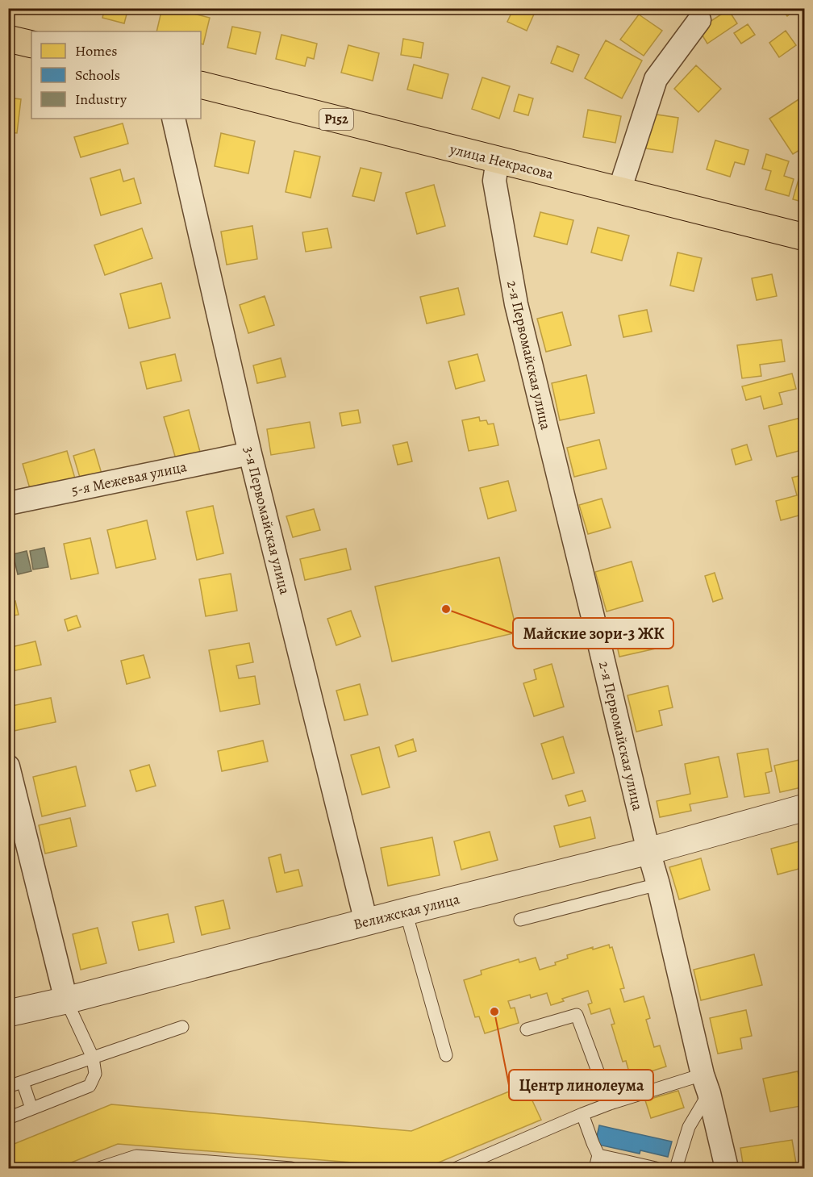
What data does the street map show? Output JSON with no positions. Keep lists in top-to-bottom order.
{
  "streets": {
    "main road": ["Р152", "улица Некрасова"],
    "street": [
      "2-я Первомайская улица",
      "5-я Межевая улица",
      "3-я Первомайская улица",
      "Велижская улица"
    ]
  },
  "crossings": [
    ["улица Некрасова", "2-я Первомайская улица"],
    ["2-я Первомайская улица", "Велижская улица"],
    ["5-я Межевая улица", "3-я Первомайская улица"],
    ["3-я Первомайская улица", "Велижская улица"]
  ],
  "places": ["Майские зори-3 ЖК", "Центр линолеума"],
  "legend": ["Homes", "Schools", "Industry"]
}
